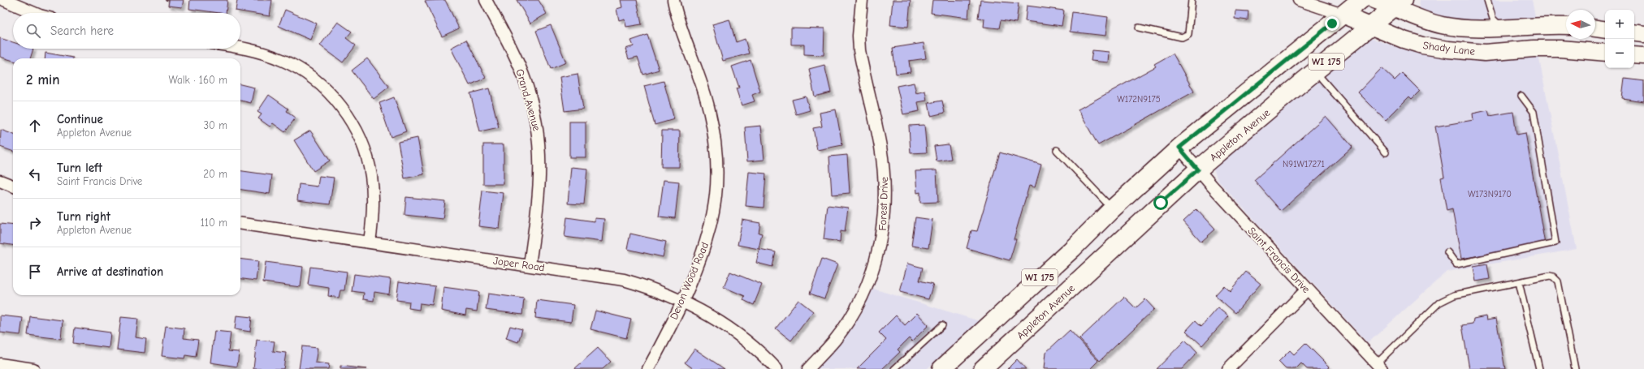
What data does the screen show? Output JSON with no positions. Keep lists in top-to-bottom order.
{
  "streets": {
    "main road": ["WI 175", "Appleton Avenue"],
    "street": [
      "Shady Lane",
      "Grand Avenue",
      "Forest Drive",
      "Saint Francis Drive",
      "Joper Road",
      "Devon Wood Road"
    ]
  },
  "crossings": [
    ["Shady Lane", "WI 175"],
    ["Shady Lane", "Appleton Avenue"],
    ["WI 175", "Saint Francis Drive"],
    ["Grand Avenue", "Joper Road"],
    ["Appleton Avenue", "Saint Francis Drive"],
    ["Joper Road", "Devon Wood Road"]
  ],
  "house_numbers": ["W172N9175", "N91W17271", "W173N9170"],
  "north": "left",
  "page": {
    "map_buttons": ["+", "−"],
    "search": "Search here",
    "heading": ["2 min", "Walk · 160 m"],
    "list": [
      ["Continue", "Appleton Avenue", "30 m"],
      ["Turn left", "Saint Francis Drive", "20 m"],
      ["Turn right", "Appleton Avenue", "110 m"],
      "Arrive at destination"
    ]
  }
}
